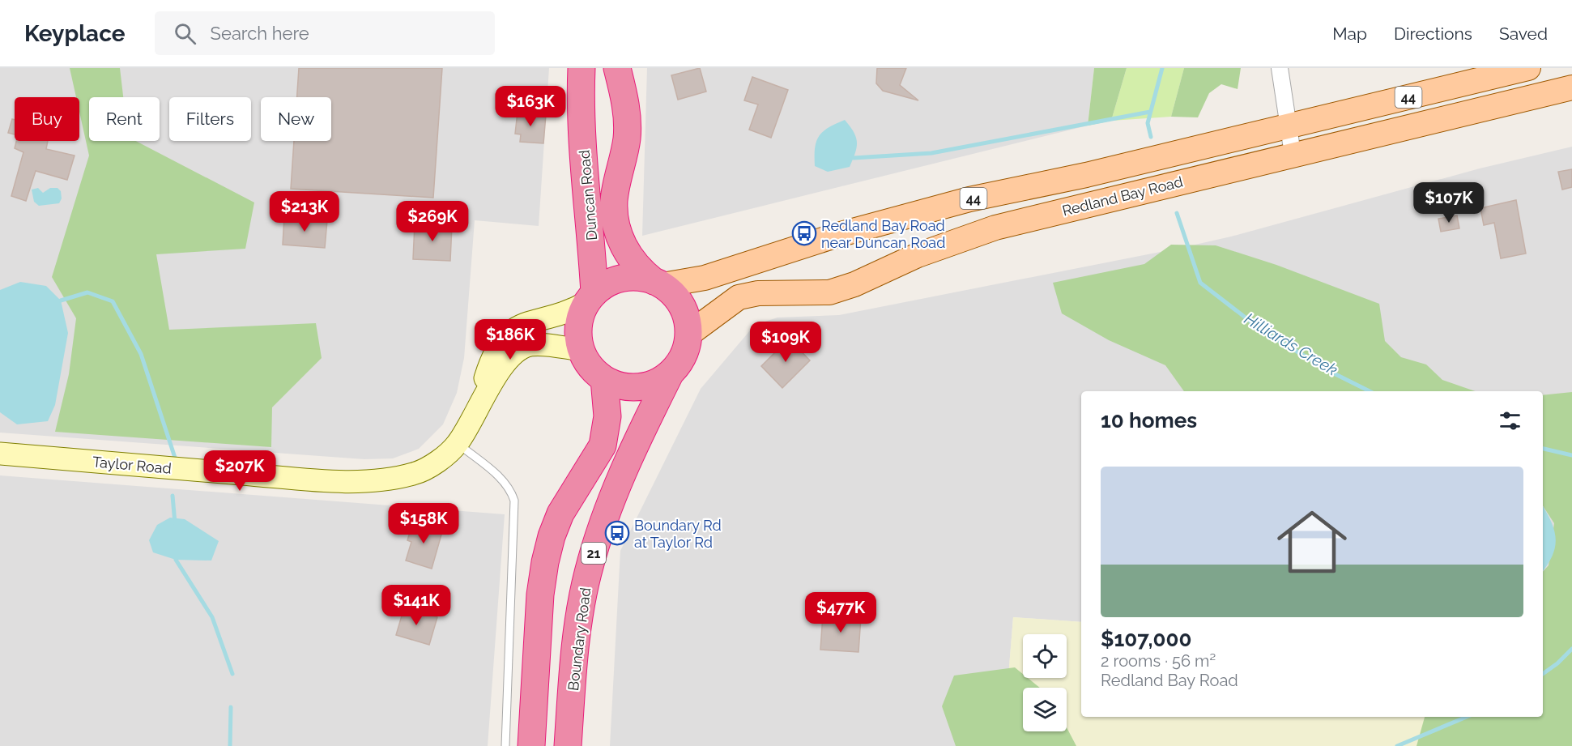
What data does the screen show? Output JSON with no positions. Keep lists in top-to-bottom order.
{
  "streets": {
    "highway": ["Duncan Road", "21", "Boundary Road"],
    "main road": ["44", "Redland Bay Road"],
    "street": ["Taylor Road"]
  },
  "crossings": [
    ["Duncan Road", "Redland Bay Road"],
    ["Duncan Road", "Taylor Road"],
    ["Duncan Road", "21"],
    ["Duncan Road", "Boundary Road"],
    ["Redland Bay Road", "Taylor Road"],
    ["Redland Bay Road", "21"],
    ["Redland Bay Road", "Boundary Road"],
    ["Taylor Road", "21"],
    ["Taylor Road", "Boundary Road"],
    ["21", "Boundary Road"]
  ],
  "water": ["Hilliards Creek"],
  "places": {
    "bus stop": ["Redland Bay Road near Duncan Road", "Boundary Rd at Taylor Rd"]
  },
  "page": {
    "header": "Keyplace",
    "search": "Search here",
    "nav": ["Map", "Directions", "Saved"],
    "price": [
      "$163K",
      "$107K",
      "$213K",
      "$269K",
      "$186K",
      "$109K",
      "$207K",
      "$158K",
      "$141K",
      "$477K"
    ],
    "chip": [
      "Buy",
      "Rent",
      "Filters",
      "New"
    ],
    "heading": "10 homes",
    "list": [
      {
        "name": "$107,000",
        "note": "2 rooms · 56 m² · Redland Bay Road"
      }
    ]
  }
}
